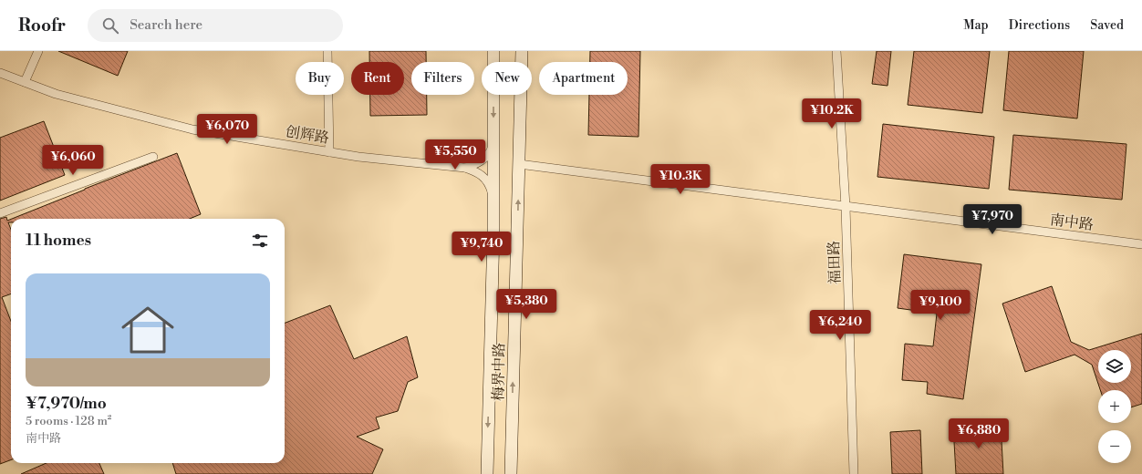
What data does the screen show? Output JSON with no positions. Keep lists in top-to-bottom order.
{
  "streets": {
    "main road": ["梅界中路"],
    "street": ["创辉路", "南中路", "福田路"]
  },
  "crossings": [
    ["南中路", "福田路"],
    ["南中路", "梅界中路"]
  ],
  "page": {
    "header": "Roofr",
    "search": "Search here",
    "nav": ["Map", "Directions", "Saved"],
    "chip": [
      "Buy",
      "Rent",
      "Filters",
      "New",
      "Apartment"
    ],
    "price": [
      "¥10.2K",
      "¥6,070",
      "¥5,550",
      "¥6,060",
      "¥10.3K",
      "¥7,970",
      "¥9,740",
      "¥5,380",
      "¥9,100",
      "¥6,240",
      "¥6,880"
    ],
    "heading": "11 homes",
    "list": [
      {
        "name": "¥7,970/mo",
        "note": "5 rooms · 128 m² · 南中路"
      }
    ],
    "map_buttons": ["+", "−"]
  }
}
